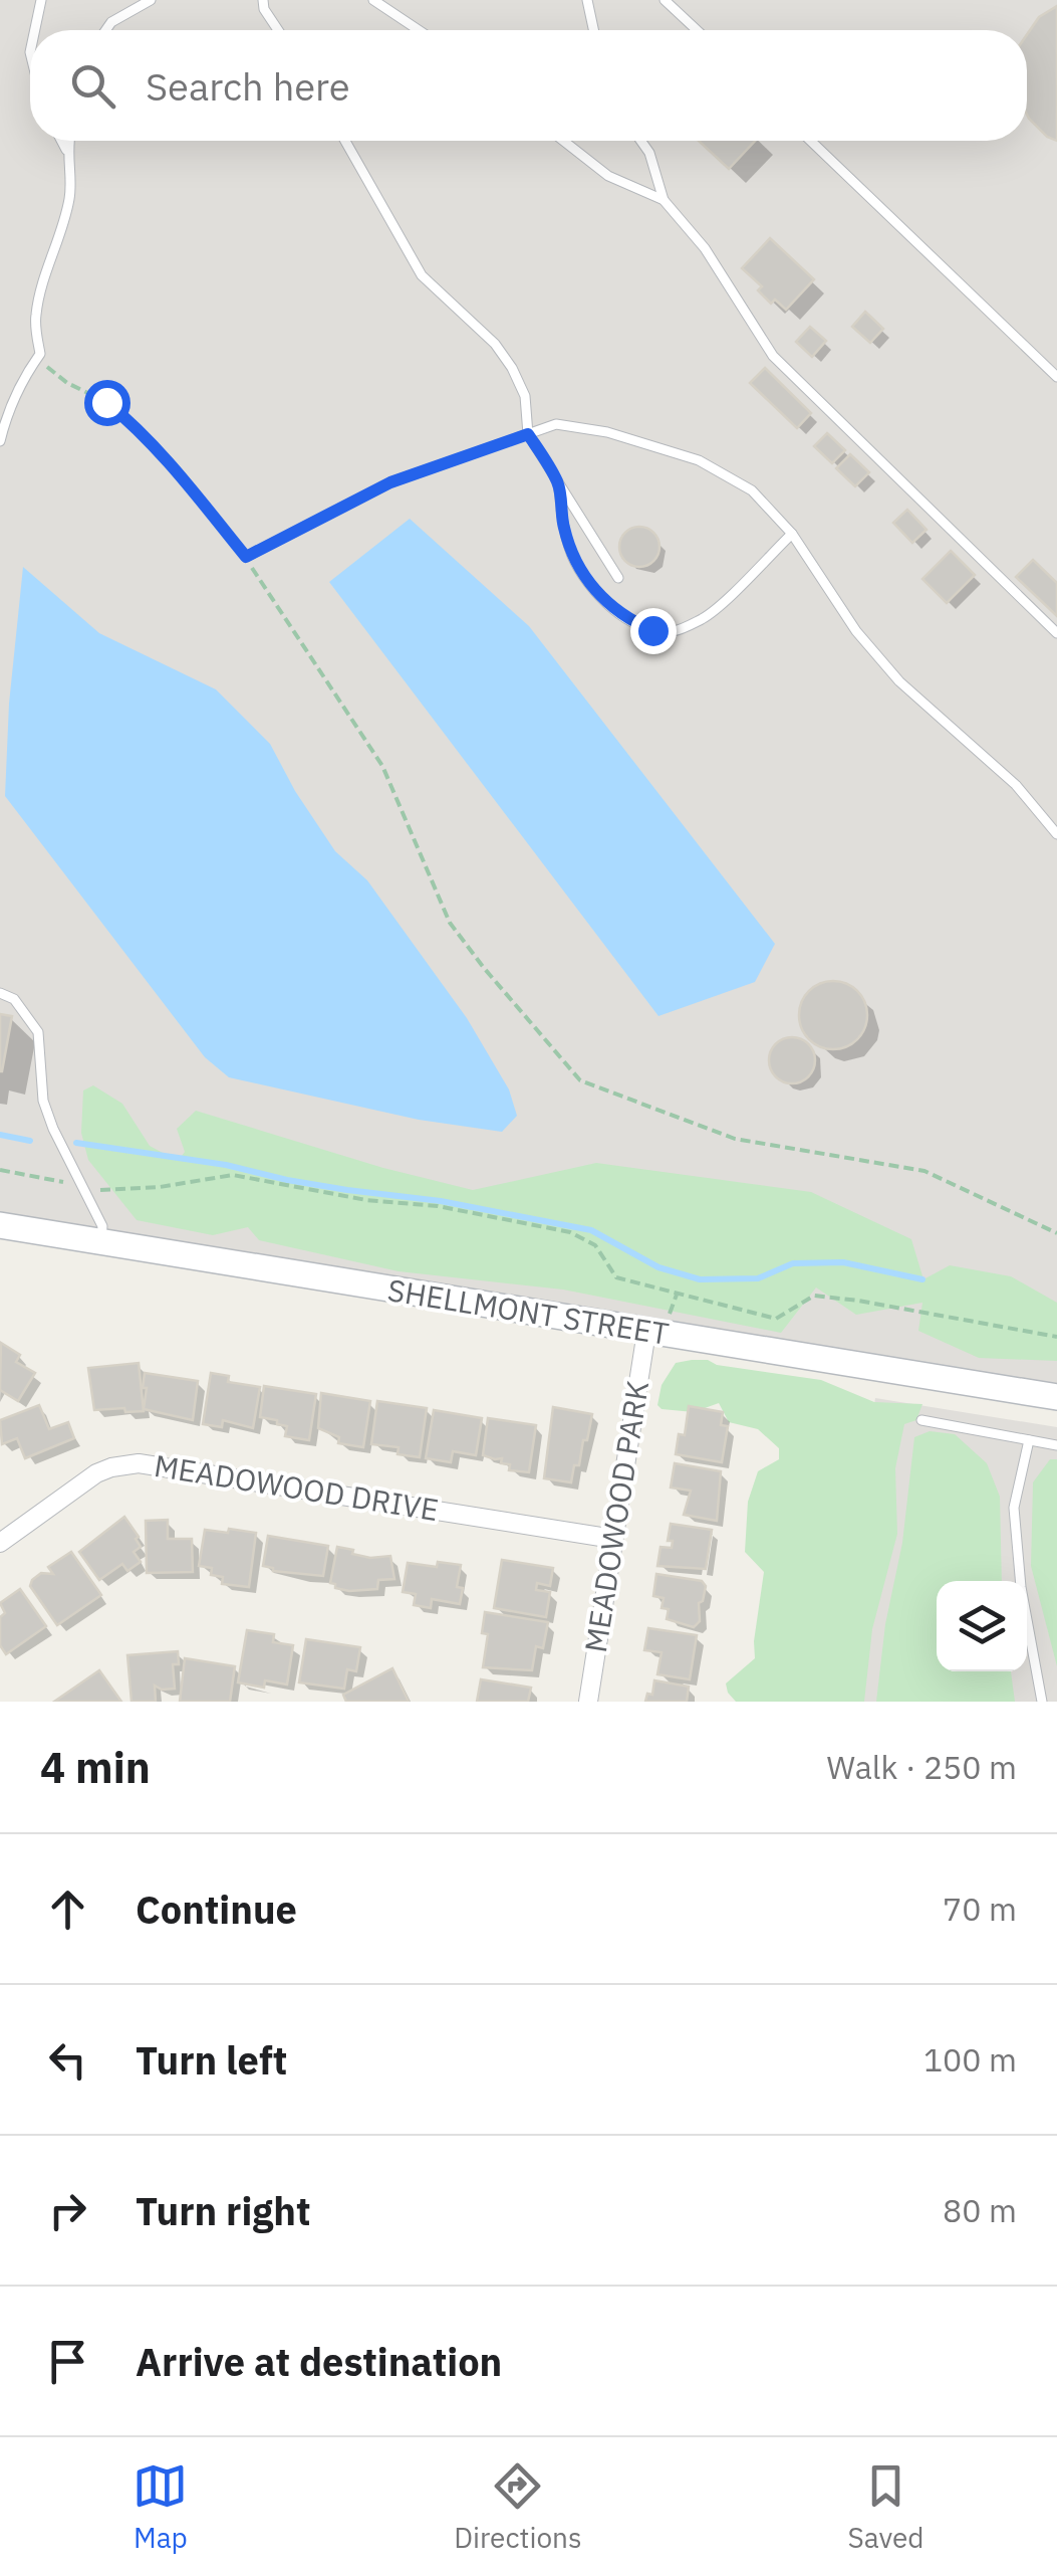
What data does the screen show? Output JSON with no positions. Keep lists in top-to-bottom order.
{
  "streets": {
    "street": ["SHELLMONT STREET", "MEADOWOOD DRIVE", "MEADOWOOD PARK"]
  },
  "crossings": [
    ["SHELLMONT STREET", "MEADOWOOD PARK"],
    ["MEADOWOOD DRIVE", "MEADOWOOD PARK"]
  ],
  "page": {
    "search": "Search here",
    "heading": ["4 min", "Walk · 250 m"],
    "list": [
      ["Continue", "70 m"],
      ["Turn left", "100 m"],
      ["Turn right", "80 m"],
      "Arrive at destination"
    ],
    "nav": ["Map", "Directions", "Saved"]
  }
}
